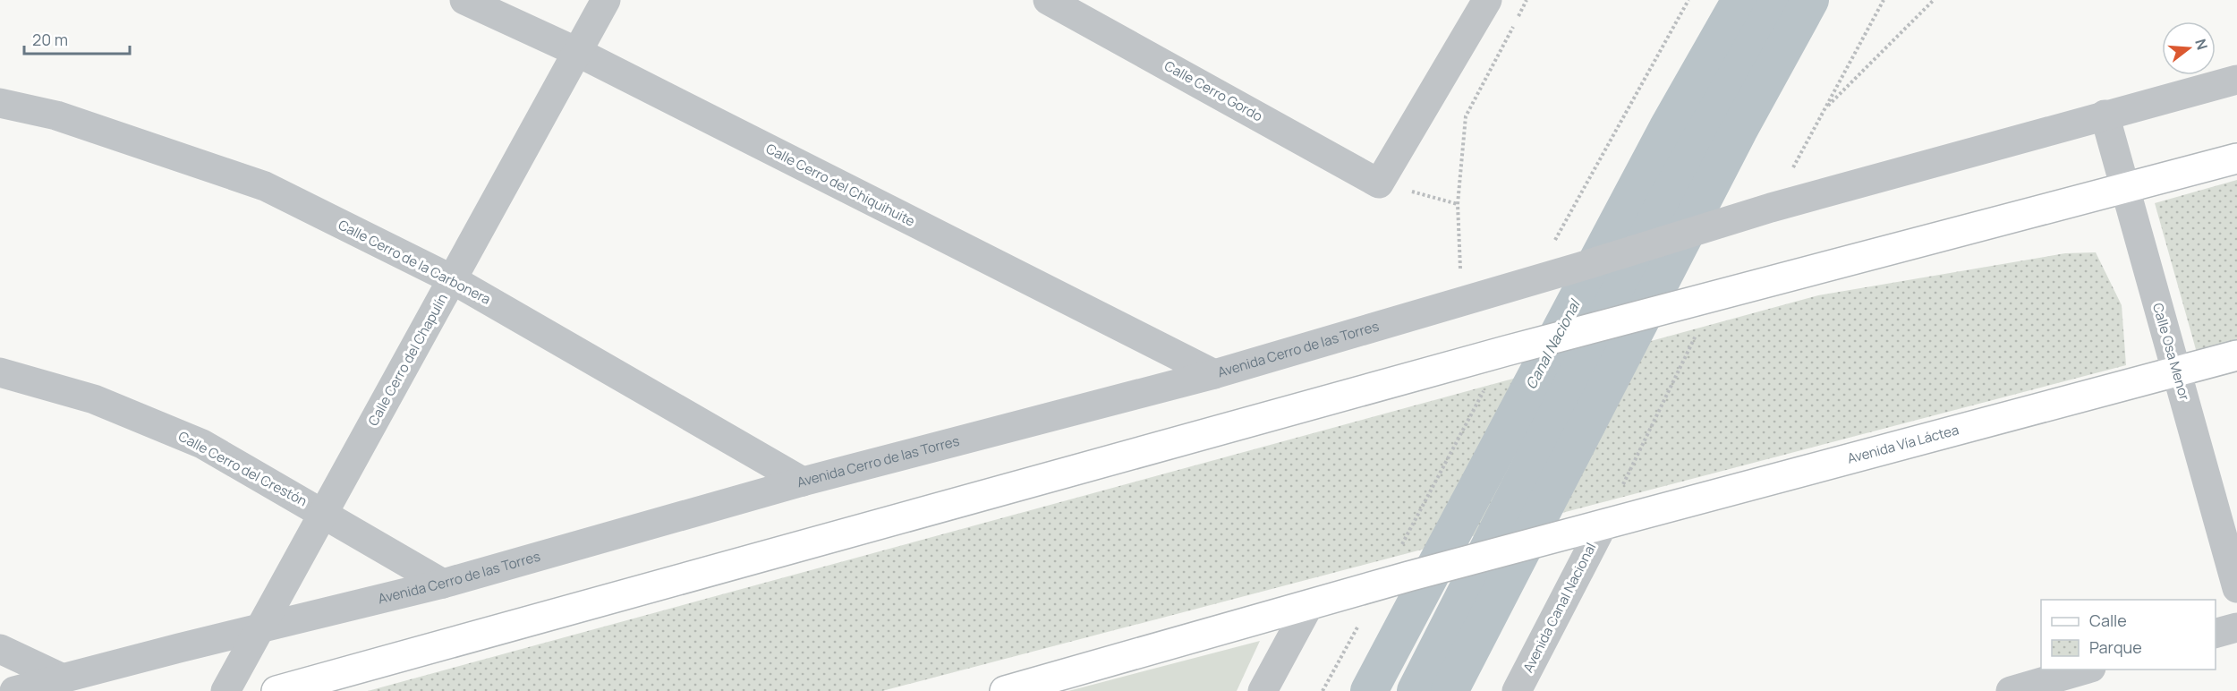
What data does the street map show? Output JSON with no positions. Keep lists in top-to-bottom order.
{
  "streets": {
    "main road": ["Avenida Vía Láctea"],
    "street": [
      "Calle Cerro Gordo",
      "Calle Cerro del Chiquihuite",
      "Calle Cerro de la Carbonera",
      "Avenida Cerro de las Torres",
      "Calle Osa Menor",
      "Calle Cerro del Chapulín",
      "Calle Cerro del Crestón",
      "Avenida Canal Nacional"
    ]
  },
  "crossings": [
    ["Calle Cerro del Chiquihuite", "Avenida Cerro de las Torres"],
    ["Calle Cerro del Chiquihuite", "Calle Cerro del Chapulín"],
    ["Calle Cerro de la Carbonera", "Avenida Cerro de las Torres"],
    ["Calle Cerro de la Carbonera", "Calle Cerro del Chapulín"],
    ["Avenida Cerro de las Torres", "Calle Cerro del Chapulín"],
    ["Avenida Cerro de las Torres", "Calle Cerro del Crestón"],
    ["Calle Osa Menor", "Avenida Vía Láctea"],
    ["Calle Cerro del Chapulín", "Calle Cerro del Crestón"],
    ["Avenida Vía Láctea", "Avenida Canal Nacional"]
  ],
  "water": ["Canal Nacional"],
  "legend": ["Calle", "Parque"],
  "scale_bar": "20 m",
  "north": "right"
}
